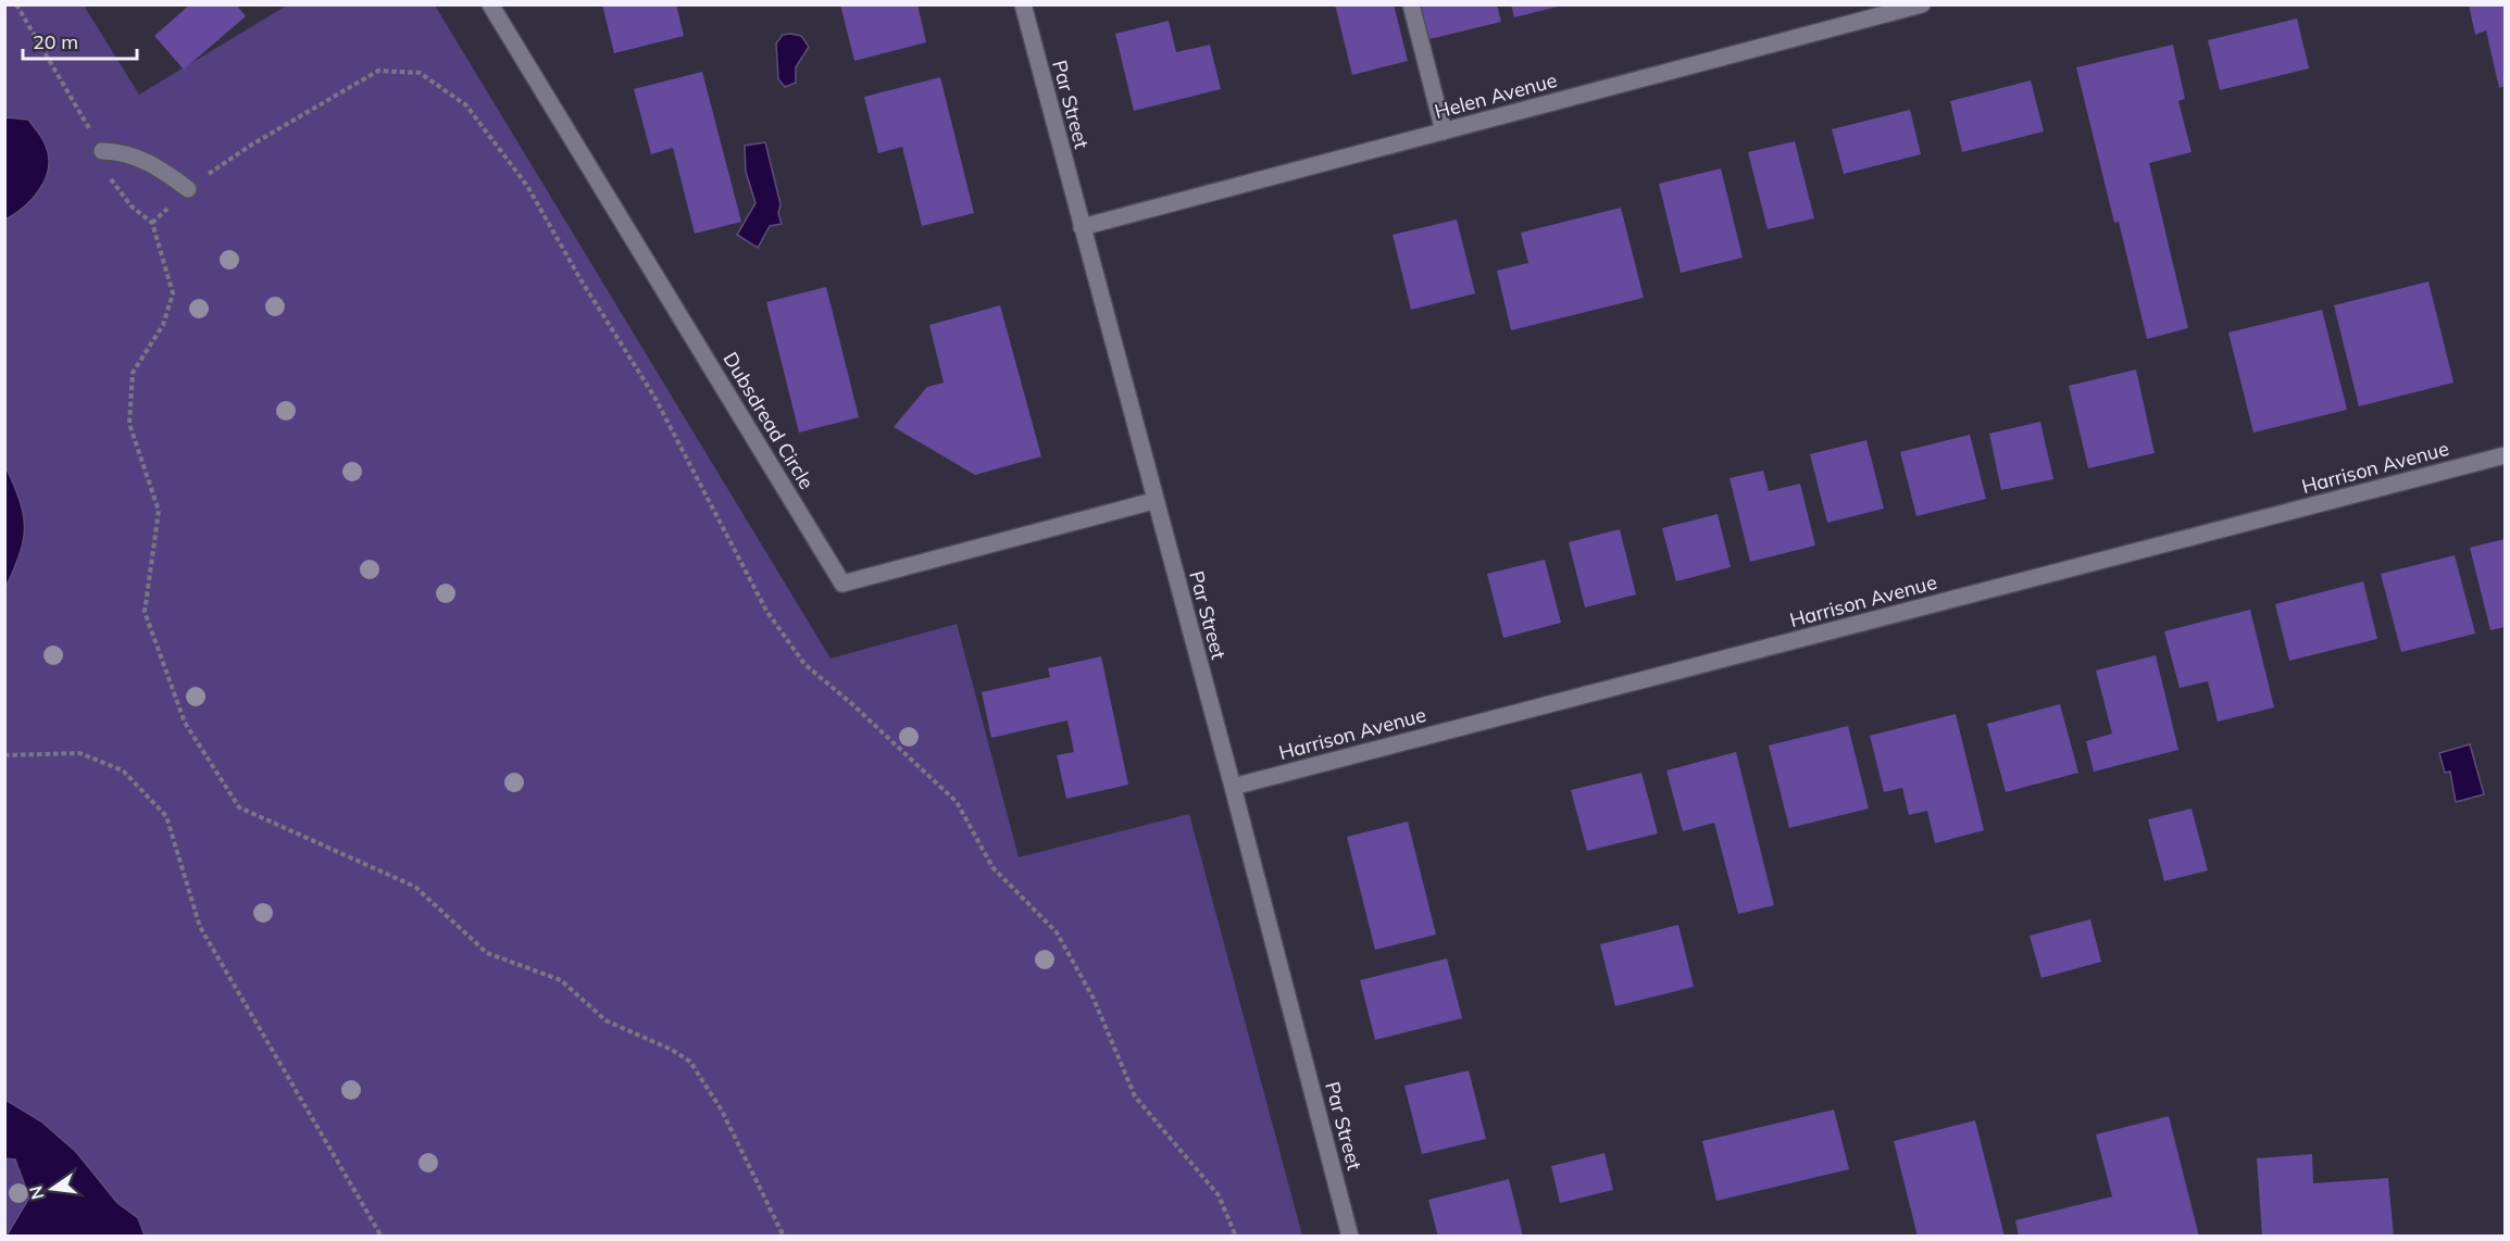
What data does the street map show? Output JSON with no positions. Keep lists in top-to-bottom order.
{
  "streets": {
    "street": [
      "Helen Avenue",
      "Par Street",
      "Dubsdread Circle",
      "Harrison Avenue"
    ]
  },
  "crossings": [
    ["Helen Avenue", "Par Street"],
    ["Par Street", "Dubsdread Circle"],
    ["Par Street", "Harrison Avenue"]
  ],
  "scale_bar": "20 m",
  "north": "left"
}
